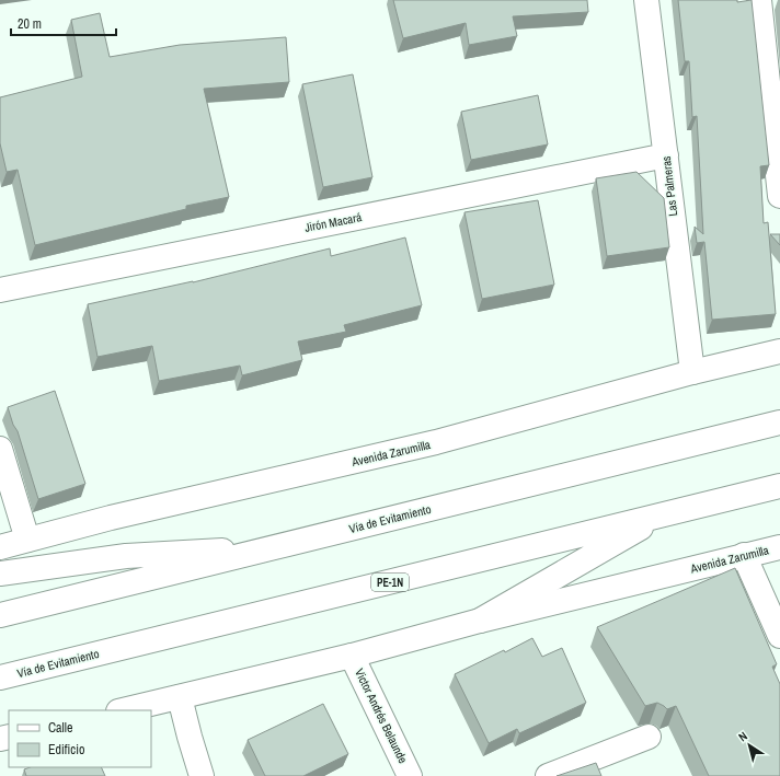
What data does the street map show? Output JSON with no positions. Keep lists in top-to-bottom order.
{
  "streets": {
    "main road": [
      "Las Palmeras",
      "Jirón Macará",
      "Avenida Zarumilla",
      "Vía de Evitamiento",
      "PE-1N",
      "Victor Andrés Belaunde"
    ]
  },
  "crossings": [
    ["Las Palmeras", "Jirón Macará"],
    ["Las Palmeras", "Avenida Zarumilla"],
    ["Avenida Zarumilla", "Victor Andrés Belaunde"]
  ],
  "legend": ["Calle", "Edificio"],
  "scale_bar": "20 m",
  "north": "top left"
}
